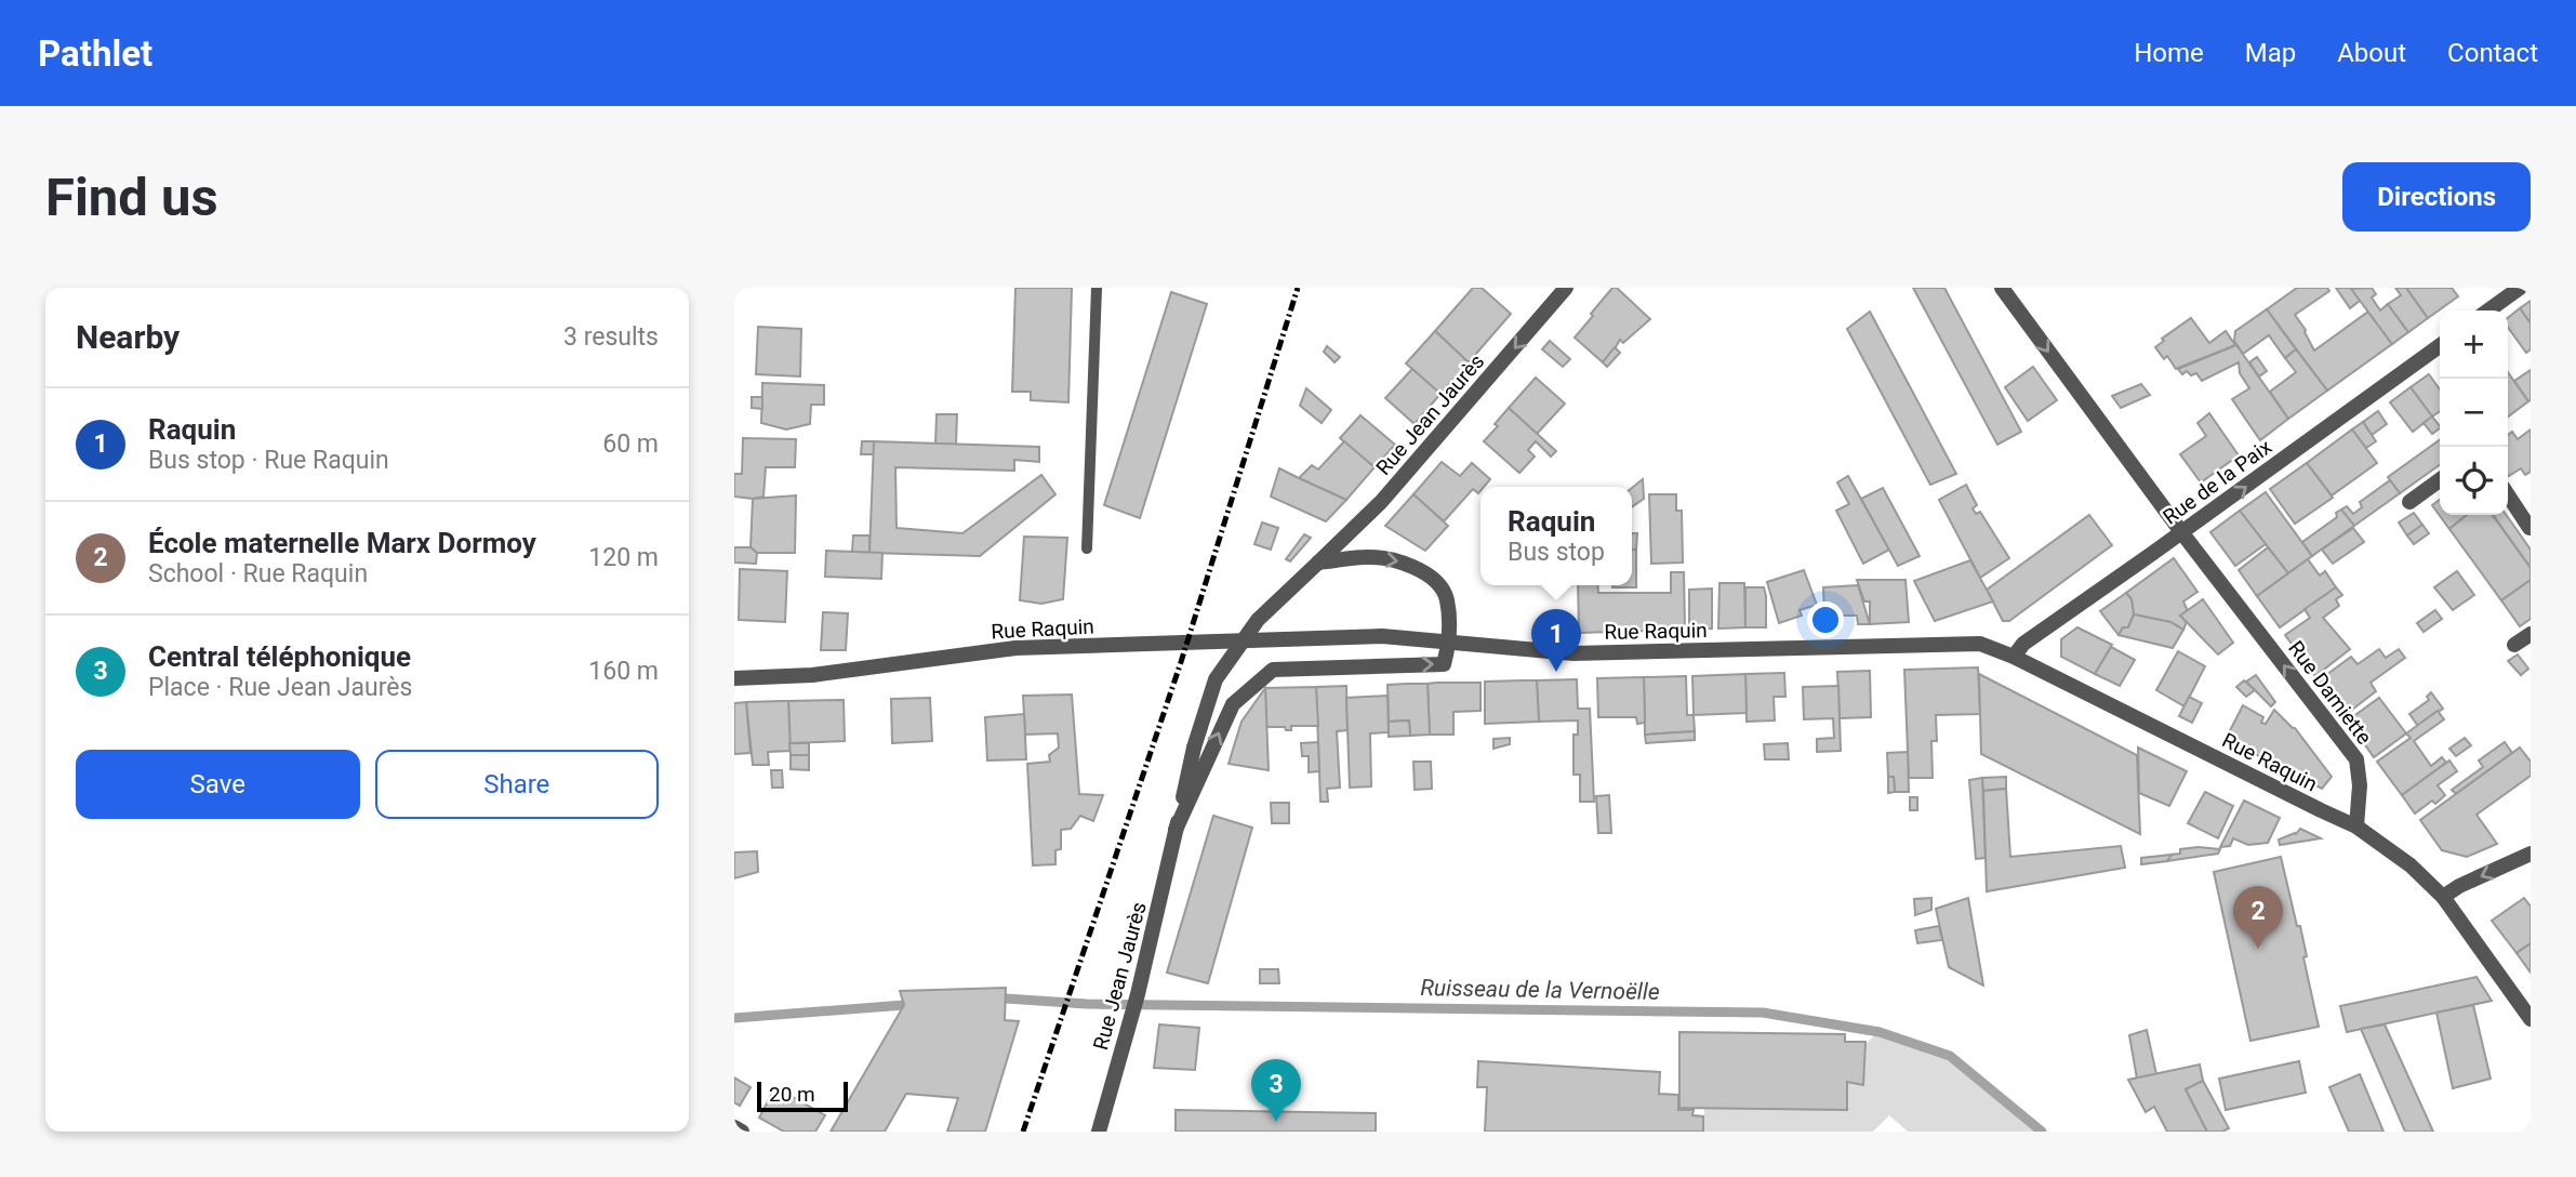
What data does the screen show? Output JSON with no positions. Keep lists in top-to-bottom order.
{
  "streets": {
    "street": [
      "Rue Jean Jaurès",
      "Rue de la Paix",
      "Rue Raquin",
      "Rue Damiette"
    ]
  },
  "crossings": [
    ["Rue Jean Jaurès", "Rue Raquin"],
    ["Rue de la Paix", "Rue Raquin"],
    ["Rue de la Paix", "Rue Damiette"],
    ["Rue Raquin", "Rue Damiette"]
  ],
  "one_way": ["Rue de la Paix"],
  "water": ["Ruisseau de la Vernoëlle"],
  "scale_bar": "20 m",
  "page": {
    "header": "Pathlet",
    "nav": [
      "Home",
      "Map",
      "About",
      "Contact"
    ],
    "buttons": [
      "Directions",
      ["Save", "Share"]
    ],
    "title": "Find us",
    "heading": ["Nearby", "3 results"],
    "map_buttons": ["+", "−"],
    "list": [
      {
        "mark": "1",
        "name": "Raquin",
        "note": "Bus stop · Rue Raquin",
        "value": "60 m"
      },
      {
        "mark": "2",
        "name": "École maternelle Marx Dormoy",
        "note": "School · Rue Raquin",
        "value": "120 m"
      },
      {
        "mark": "3",
        "name": "Central téléphonique",
        "note": "Place · Rue Jean Jaurès",
        "value": "160 m"
      }
    ],
    "popup": ["Raquin", "Bus stop"],
    "pins": ["1", "2", "3"],
    "scale": "20 m"
  }
}
